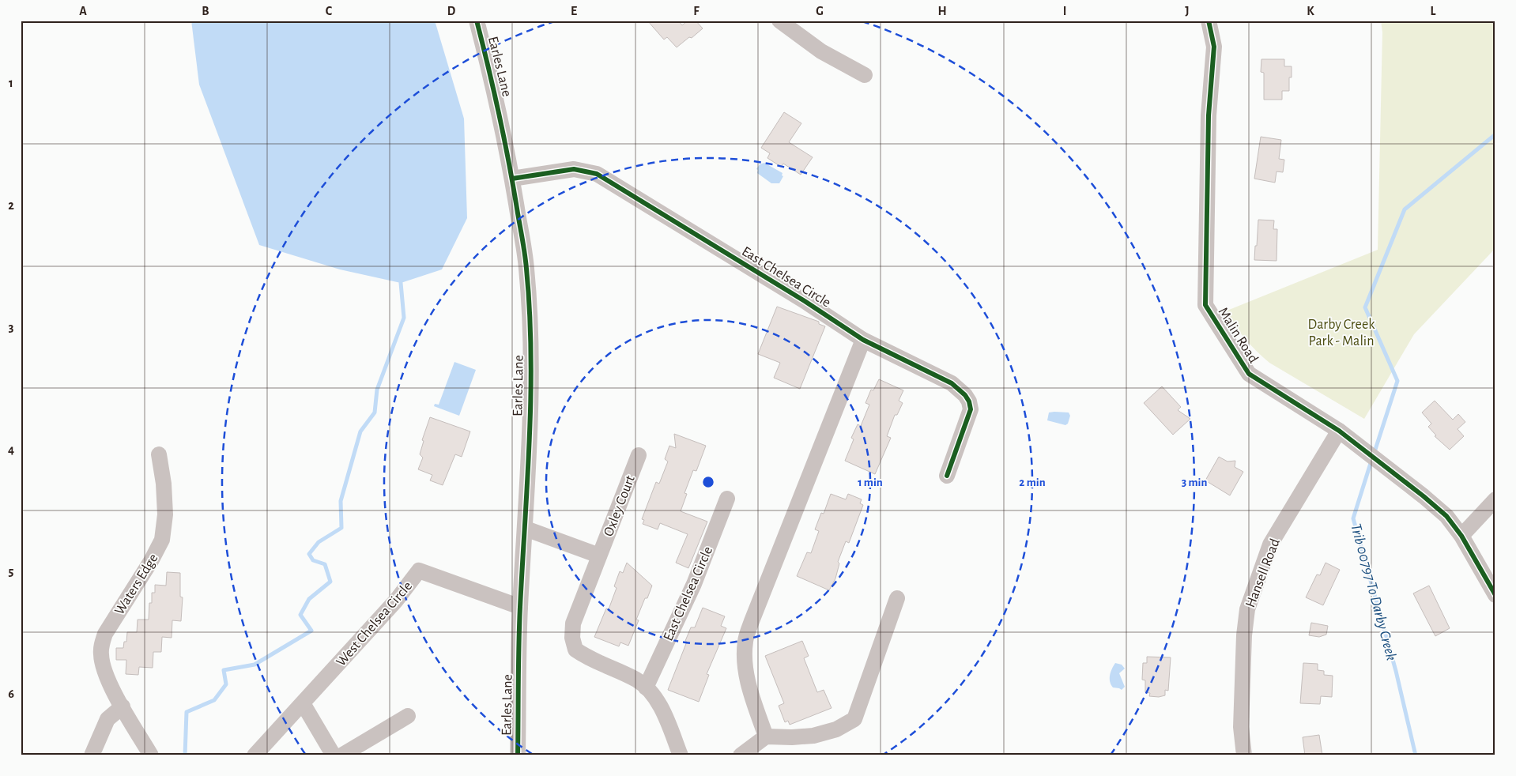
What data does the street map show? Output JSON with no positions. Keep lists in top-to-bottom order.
{
  "streets": {
    "street": [
      "Earles Lane",
      "East Chelsea Circle",
      "Malin Road",
      "Oxley Court",
      "Hansell Road",
      "Waters Edge",
      "West Chelsea Circle"
    ]
  },
  "crossings": [
    ["Earles Lane", "East Chelsea Circle"],
    ["Earles Lane", "West Chelsea Circle"],
    ["Malin Road", "Hansell Road"]
  ],
  "water": ["Trib 00797 To Darby Creek"],
  "parks": ["Darby Creek Park - Malin"],
  "grid": {
    "columns": [
      "A",
      "B",
      "C",
      "D",
      "E",
      "F",
      "G",
      "H",
      "I",
      "J",
      "K",
      "L"
    ],
    "rows": [
      "1",
      "2",
      "3",
      "4",
      "5",
      "6"
    ]
  },
  "rings": ["1 min", "2 min", "3 min"]
}
